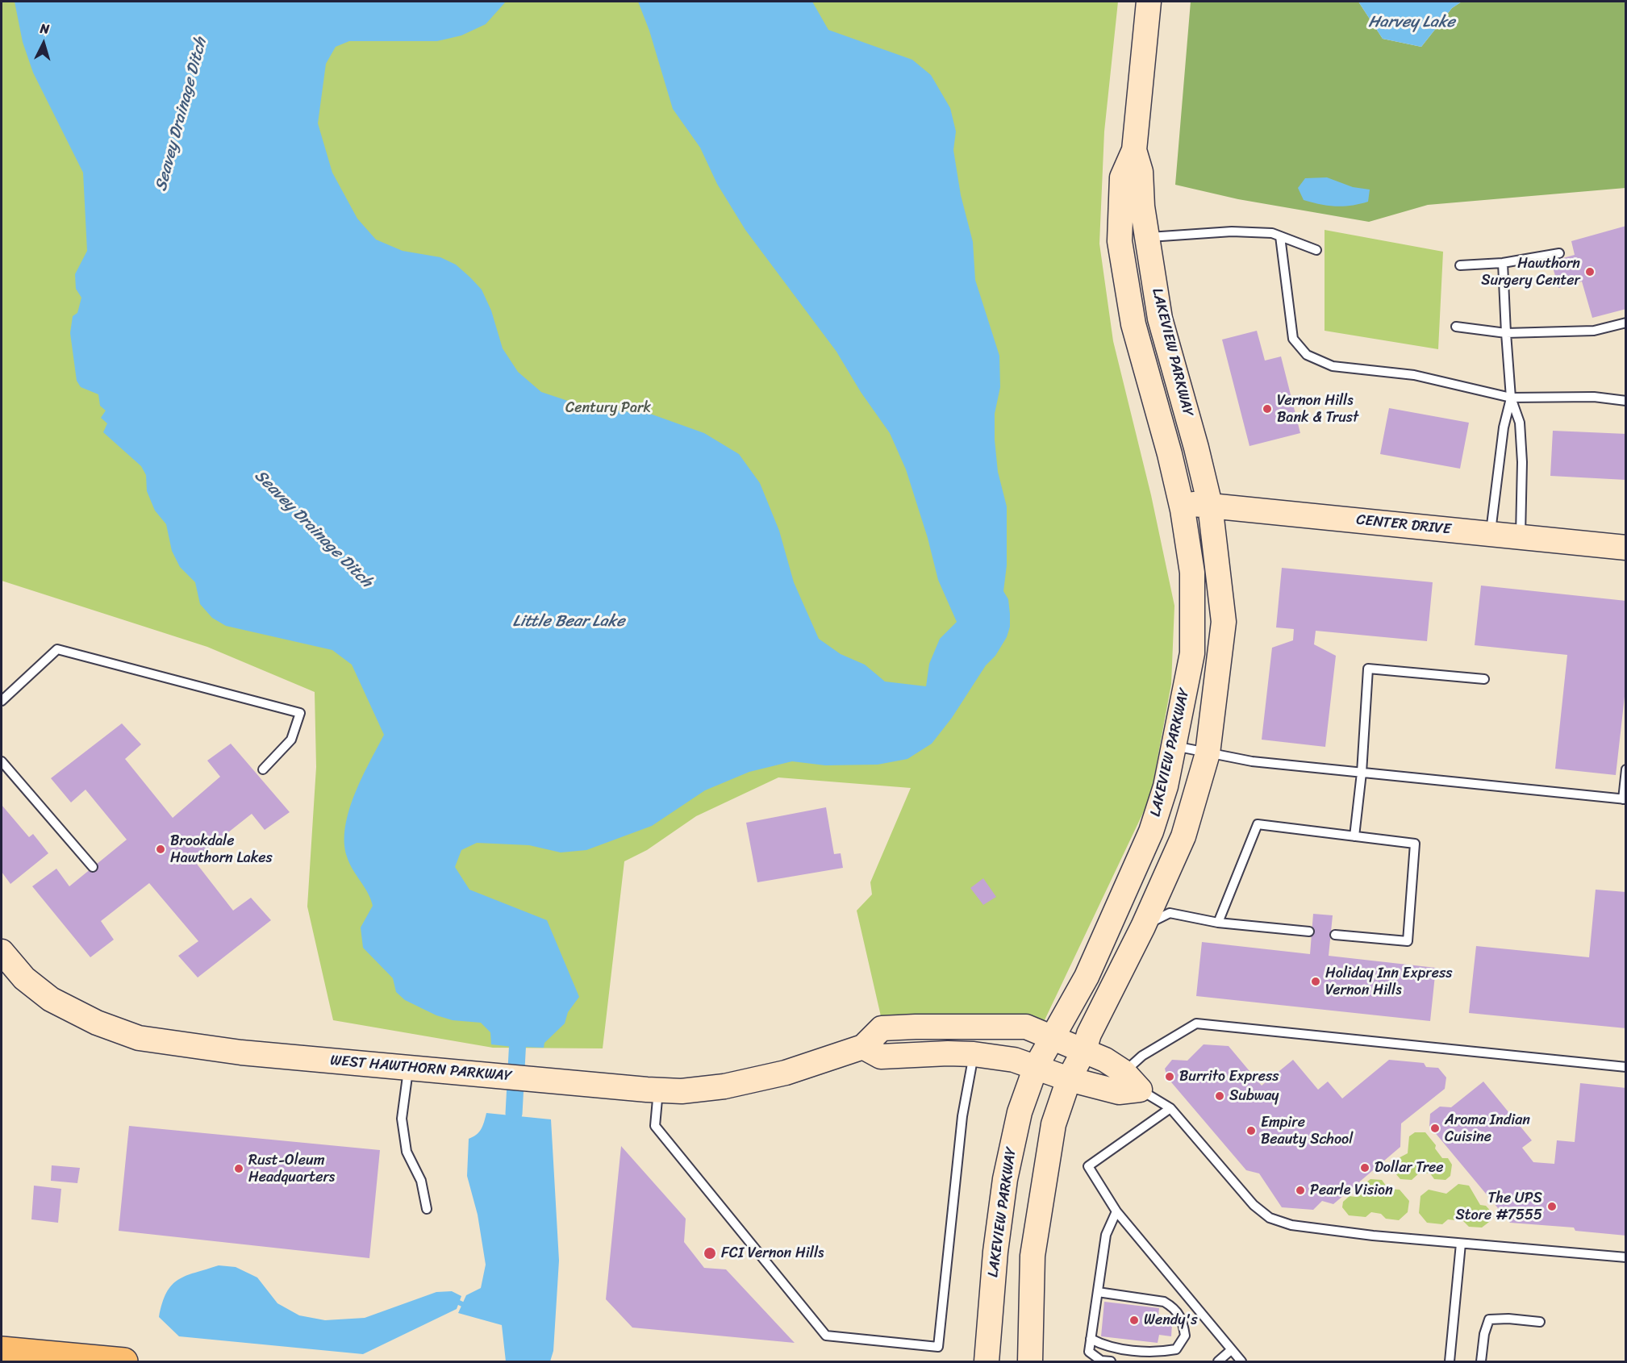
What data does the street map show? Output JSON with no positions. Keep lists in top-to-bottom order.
{
  "streets": {
    "street": ["LAKEVIEW PARKWAY", "CENTER DRIVE", "WEST HAWTHORN PARKWAY"]
  },
  "crossings": [
    ["LAKEVIEW PARKWAY", "CENTER DRIVE"],
    ["LAKEVIEW PARKWAY", "WEST HAWTHORN PARKWAY"]
  ],
  "water": ["Harvey Lake", "Seavey Drainage Ditch", "Little Bear Lake"],
  "parks": ["Century Park"],
  "places": [
    "Hawthorn Surgery Center",
    "Vernon Hills Bank & Trust",
    "Brookdale Hawthorn Lakes",
    "Holiday Inn Express Vernon Hills",
    "Burrito Express",
    "Subway",
    "Aroma Indian Cuisine",
    "Empire Beauty School",
    "Dollar Tree",
    "Rust-Oleum Headquarters",
    "Pearle Vision",
    "The UPS Store #7555",
    "FCI Vernon Hills",
    "Wendy's"
  ],
  "north": "top"
}
